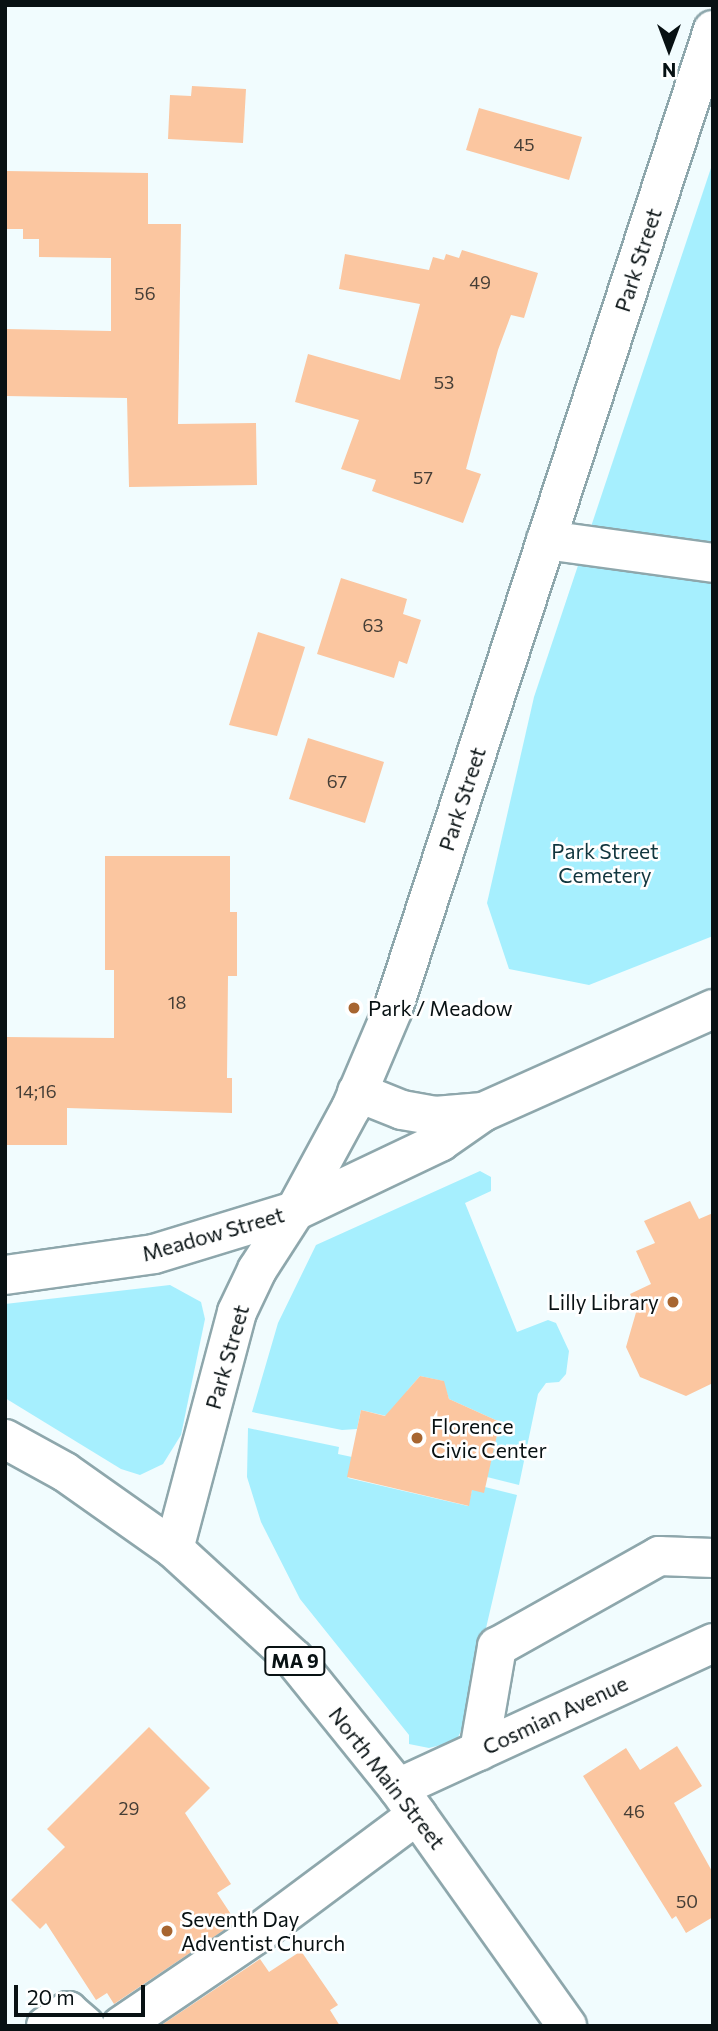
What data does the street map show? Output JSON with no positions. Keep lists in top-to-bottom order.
{
  "streets": {
    "main road": [
      "Park Street",
      "Meadow Street",
      "MA 9",
      "Cosmian Avenue",
      "North Main Street"
    ]
  },
  "crossings": [
    ["Park Street", "Meadow Street"],
    ["Park Street", "North Main Street"],
    ["Cosmian Avenue", "North Main Street"]
  ],
  "parks": ["Park Street Cemetery"],
  "places": [
    "Park / Meadow",
    "Lilly Library",
    "Florence Civic Center",
    "Seventh Day Adventist Church"
  ],
  "house_numbers": [
    "45",
    "49",
    "56",
    "53",
    "57",
    "63",
    "67",
    "18",
    "14;16",
    "29",
    "46",
    "50"
  ],
  "scale_bar": "20 m",
  "north": "bottom"
}
